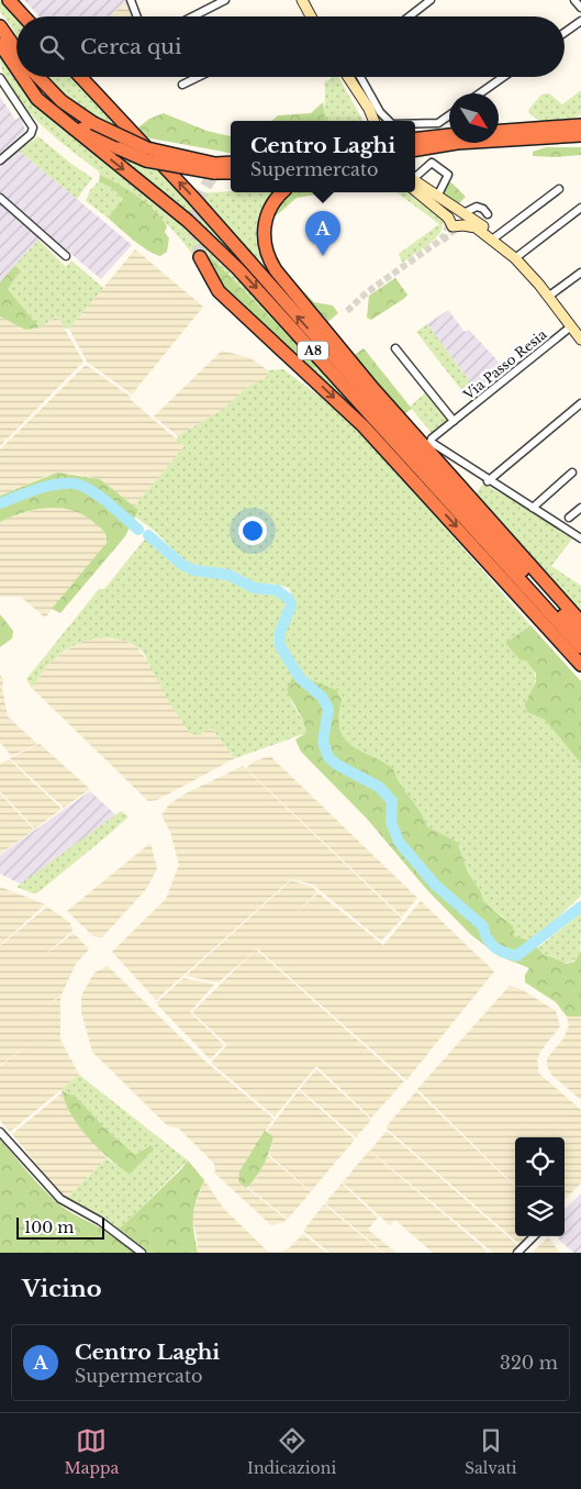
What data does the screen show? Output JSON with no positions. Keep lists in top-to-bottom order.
{
  "streets": {
    "highway": ["A8"],
    "street": ["Via Passo Resia"]
  },
  "scale_bar": "100 m",
  "north": "bottom right",
  "page": {
    "search": "Cerca qui",
    "popup": ["Centro Laghi", "Supermercato"],
    "pins": "A",
    "scale": "100 m",
    "heading": "Vicino",
    "list": [
      {
        "mark": "A",
        "name": "Centro Laghi",
        "note": "Supermercato",
        "value": "320 m"
      }
    ],
    "nav": ["Mappa", "Indicazioni", "Salvati"]
  }
}
